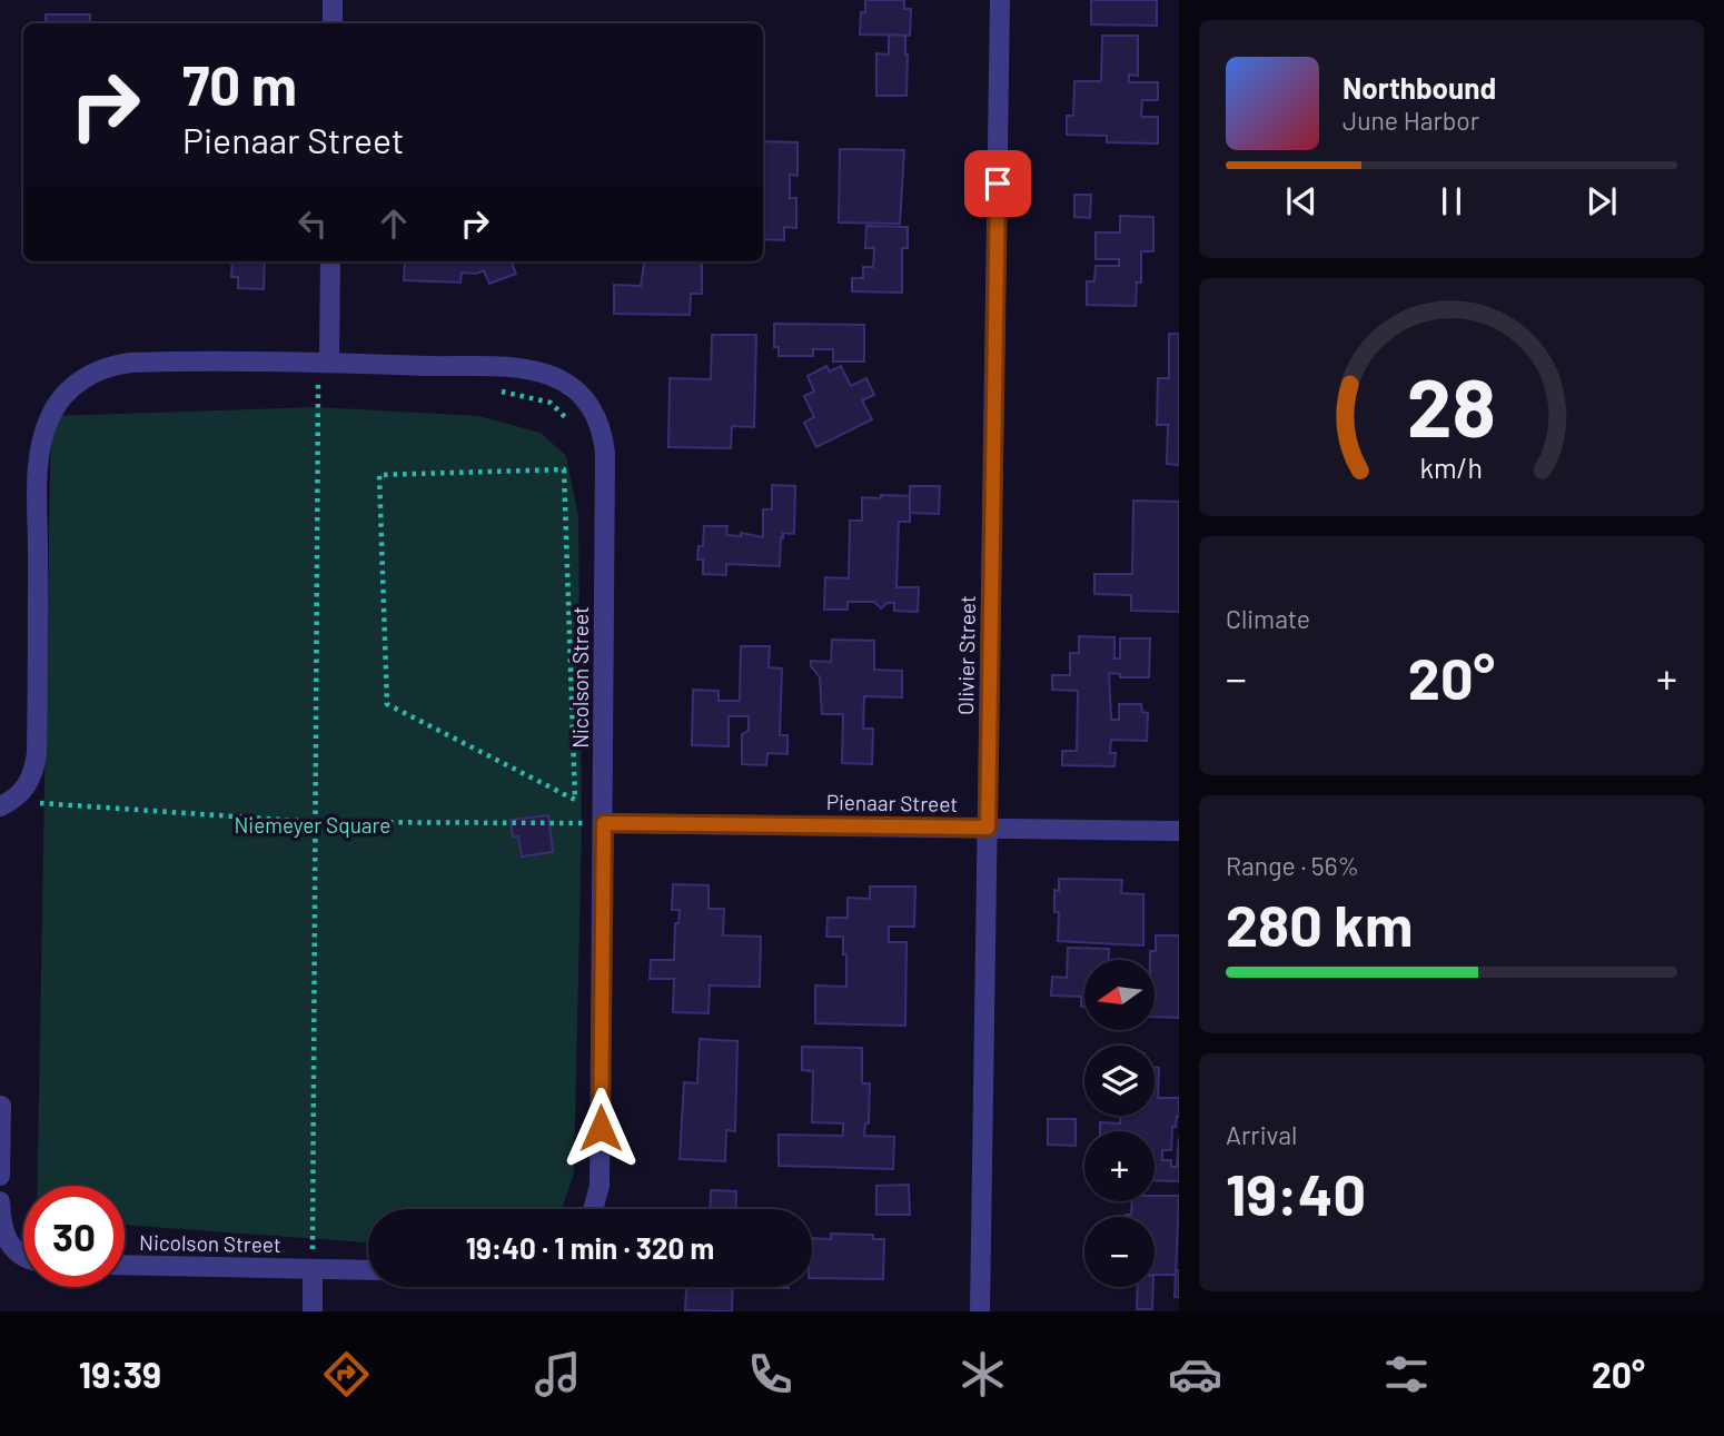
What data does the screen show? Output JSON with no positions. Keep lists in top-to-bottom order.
{
  "streets": {
    "street": ["Olivier Street", "Nicolson Street", "Pienaar Street"]
  },
  "crossings": [
    ["Olivier Street", "Pienaar Street"],
    ["Nicolson Street", "Pienaar Street"]
  ],
  "parks": ["Niemeyer Square"],
  "north": "left",
  "page": {
    "turn": ["70 m", "Pienaar Street"],
    "song": ["Northbound", "June Harbor"],
    "tile": [
      "Climate",
      ["Range · 56%", "280 km"],
      ["Arrival", "19:40"]
    ],
    "heat": ["−", "20°", "+"],
    "map_buttons": ["+", "−"],
    "limit": "30",
    "trip": "19:40 · 1 min · 320 m",
    "tabs": ["19:39", "20°"],
    "gauge": ["28", "km/h"]
  }
}
